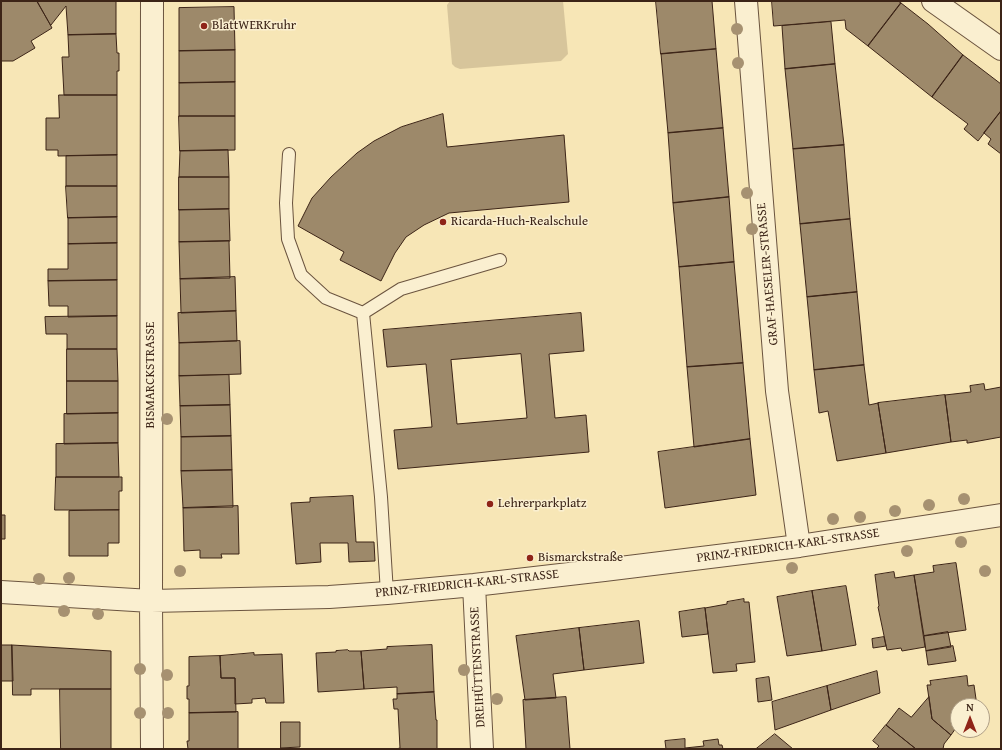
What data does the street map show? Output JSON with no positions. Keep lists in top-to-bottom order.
{
  "streets": {
    "street": [
      "GRAF-HAESELER-STRASSE",
      "BISMARCKSTRASSE",
      "PRINZ-FRIEDRICH-KARL-STRASSE",
      "DREIHÜTTENSTRASSE"
    ]
  },
  "crossings": [
    ["GRAF-HAESELER-STRASSE", "PRINZ-FRIEDRICH-KARL-STRASSE"],
    ["BISMARCKSTRASSE", "PRINZ-FRIEDRICH-KARL-STRASSE"],
    ["PRINZ-FRIEDRICH-KARL-STRASSE", "DREIHÜTTENSTRASSE"]
  ],
  "places": [
    "BlattWERKruhr",
    "Ricarda-Huch-Realschule",
    "Lehrerparkplatz",
    "Bismarckstraße"
  ],
  "north": "top"
}
